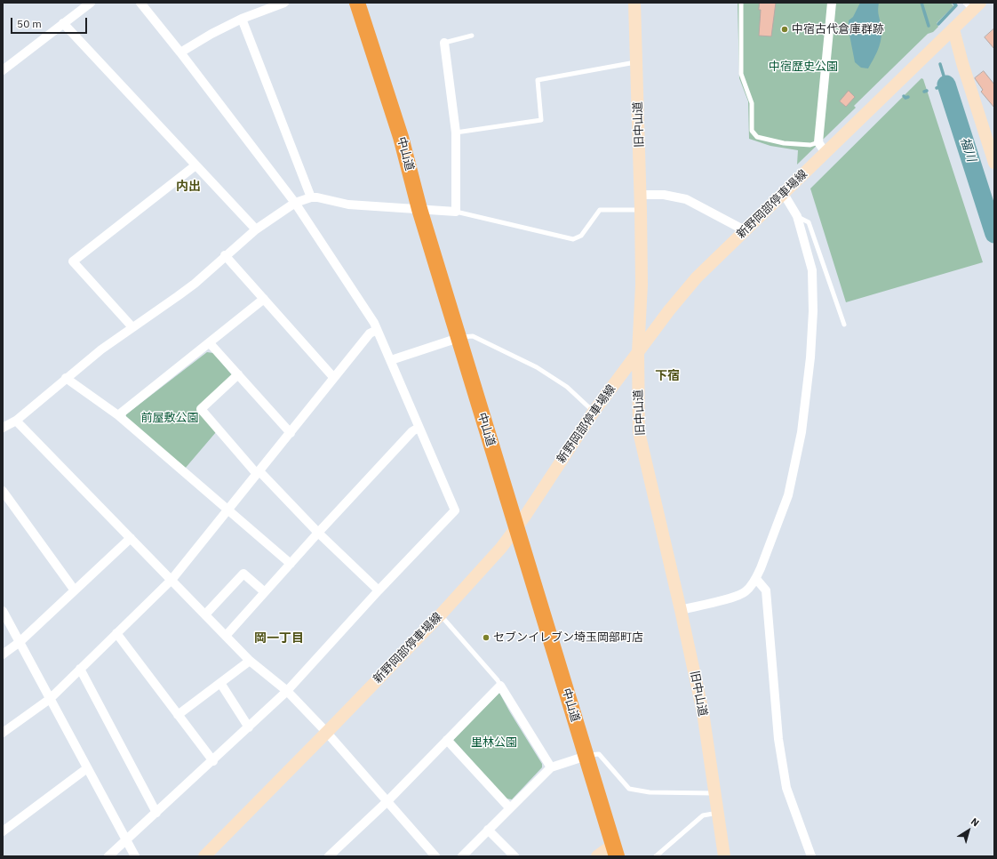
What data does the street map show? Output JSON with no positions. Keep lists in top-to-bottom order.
{
  "streets": {
    "highway": ["中山道"],
    "main road": ["旧中山道", "新野岡部停車場線"]
  },
  "crossings": [
    ["旧中山道", "新野岡部停車場線"],
    ["中山道", "新野岡部停車場線"]
  ],
  "districts": ["内出", "下宿", "岡一丁目"],
  "water": ["福川"],
  "parks": ["中宿歴史公園", "前屋敷公園", "里林公園"],
  "places": ["中宿古代倉庫群跡", "セブンイレブン埼玉岡部町店"],
  "scale_bar": "50 m",
  "north": "top right"
}
